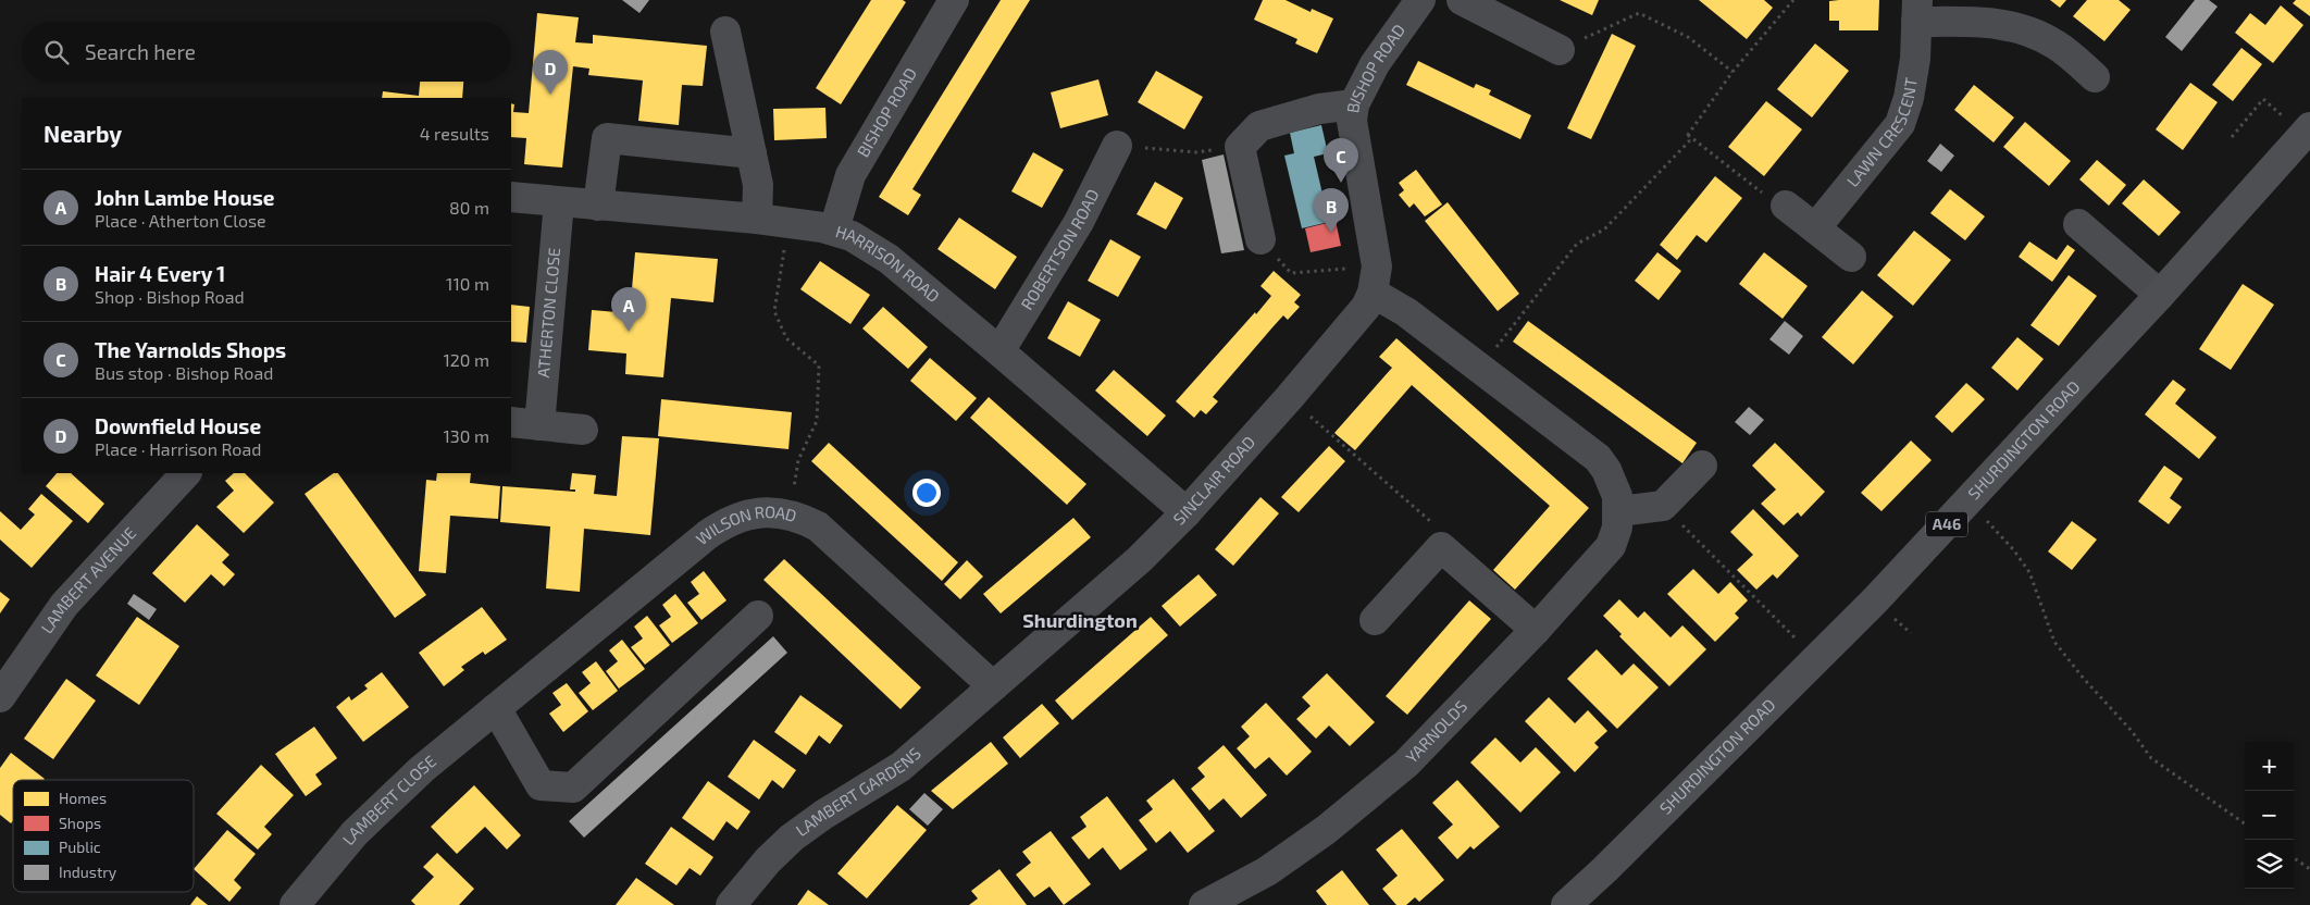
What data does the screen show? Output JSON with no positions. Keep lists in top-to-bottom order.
{
  "streets": {
    "main road": ["SHURDINGTON ROAD", "A46"],
    "street": [
      "BISHOP ROAD",
      "LAWN CRESCENT",
      "ROBERTSON ROAD",
      "HARRISON ROAD",
      "ATHERTON CLOSE",
      "SINCLAIR ROAD",
      "WILSON ROAD",
      "LAMBERT AVENUE",
      "YARNOLDS",
      "LAMBERT GARDENS",
      "LAMBERT CLOSE"
    ]
  },
  "crossings": [
    ["BISHOP ROAD", "HARRISON ROAD"],
    ["BISHOP ROAD", "SINCLAIR ROAD"],
    ["BISHOP ROAD", "YARNOLDS"],
    ["ROBERTSON ROAD", "HARRISON ROAD"],
    ["HARRISON ROAD", "ATHERTON CLOSE"],
    ["HARRISON ROAD", "SINCLAIR ROAD"],
    ["SINCLAIR ROAD", "WILSON ROAD"],
    ["SINCLAIR ROAD", "YARNOLDS"],
    ["SINCLAIR ROAD", "LAMBERT GARDENS"],
    ["WILSON ROAD", "LAMBERT GARDENS"],
    ["WILSON ROAD", "LAMBERT CLOSE"]
  ],
  "districts": ["Shurdington"],
  "legend": [
    "Homes",
    "Shops",
    "Public",
    "Industry"
  ],
  "page": {
    "search": "Search here",
    "pins": [
      "D",
      "C",
      "B",
      "A"
    ],
    "heading": ["Nearby", "4 results"],
    "list": [
      {
        "mark": "A",
        "name": "John Lambe House",
        "note": "Place · Atherton Close",
        "value": "80 m"
      },
      {
        "mark": "B",
        "name": "Hair 4 Every 1",
        "note": "Shop · Bishop Road",
        "value": "110 m"
      },
      {
        "mark": "C",
        "name": "The Yarnolds Shops",
        "note": "Bus stop · Bishop Road",
        "value": "120 m"
      },
      {
        "mark": "D",
        "name": "Downfield House",
        "note": "Place · Harrison Road",
        "value": "130 m"
      }
    ],
    "map_buttons": ["+", "−"]
  }
}
